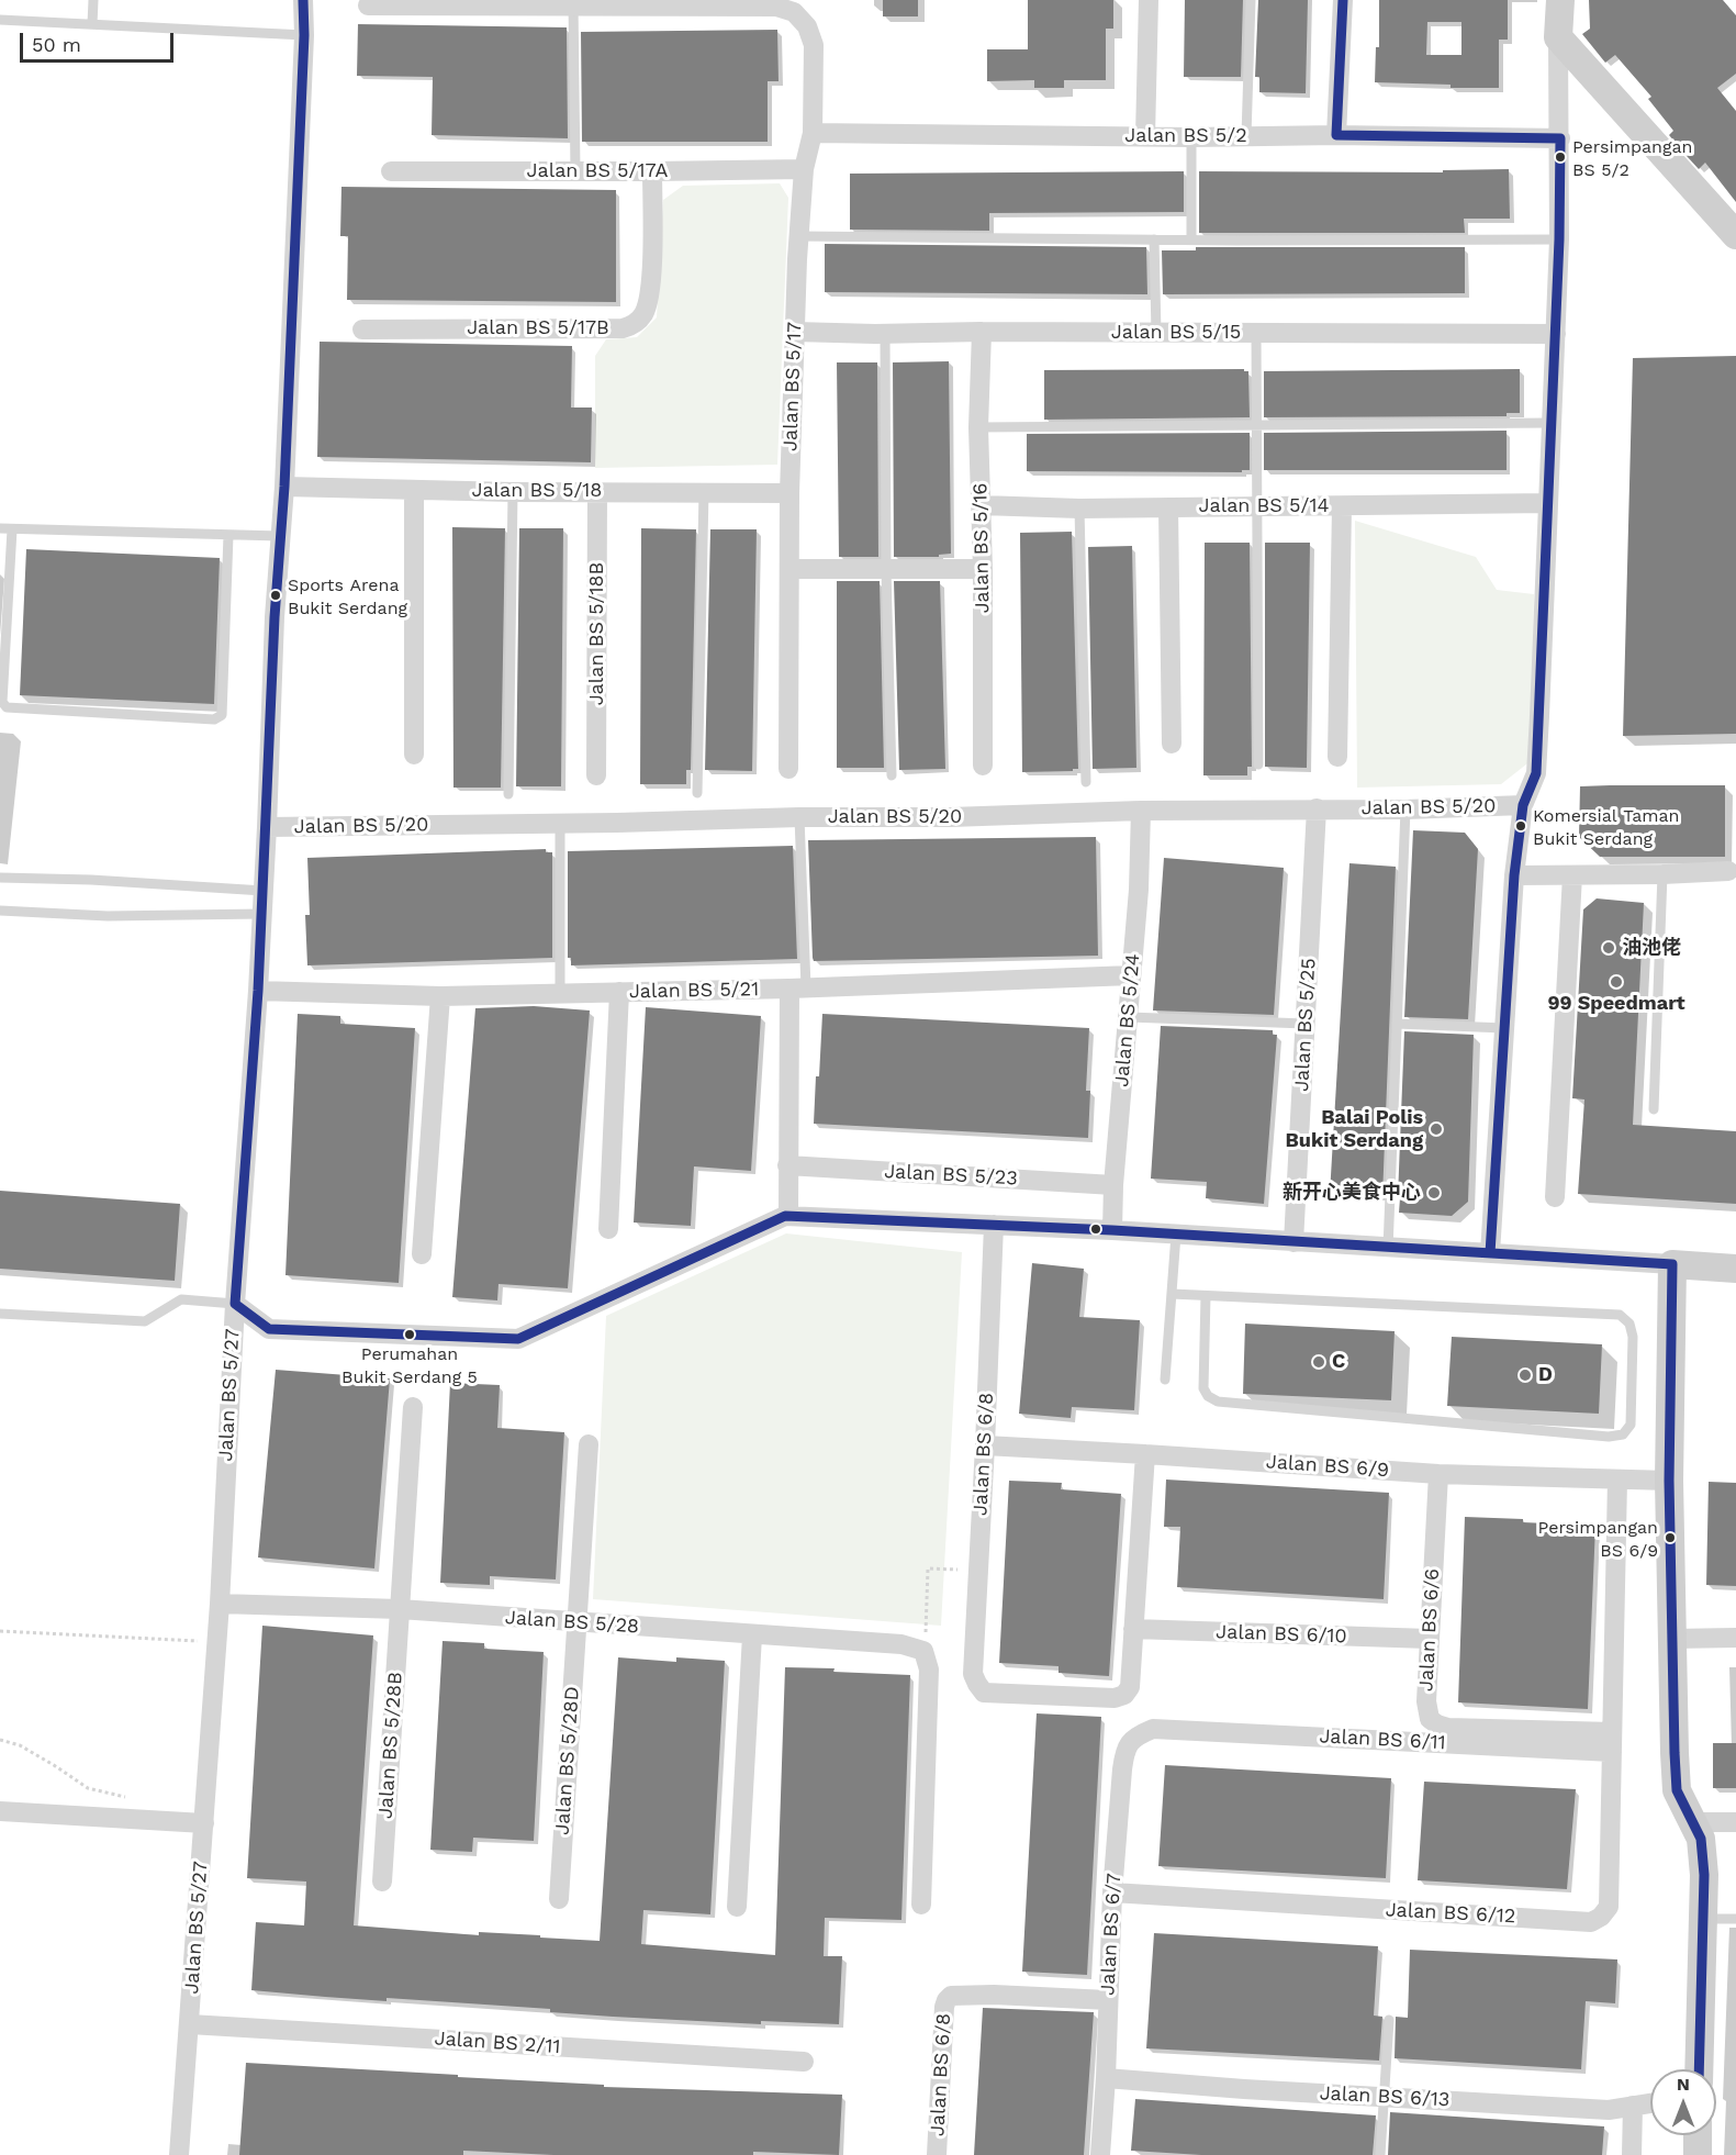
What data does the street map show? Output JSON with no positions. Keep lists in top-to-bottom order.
{
  "streets": {
    "street": [
      "Jalan BS 5/2",
      "Jalan BS 5/17A",
      "Jalan BS 5/17B",
      "Jalan BS 5/15",
      "Jalan BS 5/17",
      "Jalan BS 5/18",
      "Jalan BS 5/14",
      "Jalan BS 5/16",
      "Jalan BS 5/18B",
      "Jalan BS 5/20",
      "Jalan BS 5/21",
      "Jalan BS 5/24",
      "Jalan BS 5/25",
      "Jalan BS 5/23",
      "Jalan BS 5/27",
      "Jalan BS 6/8",
      "Jalan BS 6/9",
      "Jalan BS 5/28",
      "Jalan BS 6/6",
      "Jalan BS 6/10",
      "Jalan BS 6/11",
      "Jalan BS 5/28B",
      "Jalan BS 5/28D",
      "Jalan BS 6/12",
      "Jalan BS 6/7",
      "Jalan BS 2/11",
      "Jalan BS 6/13"
    ]
  },
  "crossings": [
    ["Jalan BS 5/2", "Jalan BS 5/17"],
    ["Jalan BS 5/17A", "Jalan BS 5/17B"],
    ["Jalan BS 5/17A", "Jalan BS 5/17"],
    ["Jalan BS 5/15", "Jalan BS 5/17"],
    ["Jalan BS 5/15", "Jalan BS 5/16"],
    ["Jalan BS 5/17", "Jalan BS 5/18"],
    ["Jalan BS 5/18", "Jalan BS 5/18B"],
    ["Jalan BS 5/14", "Jalan BS 5/16"],
    ["Jalan BS 5/20", "Jalan BS 5/24"],
    ["Jalan BS 5/20", "Jalan BS 5/25"],
    ["Jalan BS 5/21", "Jalan BS 5/24"],
    ["Jalan BS 5/24", "Jalan BS 5/23"],
    ["Jalan BS 5/24", "Jalan BS 5/27"],
    ["Jalan BS 5/25", "Jalan BS 5/27"],
    ["Jalan BS 5/27", "Jalan BS 6/8"],
    ["Jalan BS 5/27", "Jalan BS 5/28"],
    ["Jalan BS 5/27", "Jalan BS 2/11"],
    ["Jalan BS 6/8", "Jalan BS 6/9"],
    ["Jalan BS 6/8", "Jalan BS 6/10"],
    ["Jalan BS 6/8", "Jalan BS 6/7"],
    ["Jalan BS 6/9", "Jalan BS 6/6"],
    ["Jalan BS 6/9", "Jalan BS 6/12"],
    ["Jalan BS 5/28", "Jalan BS 5/28B"],
    ["Jalan BS 5/28", "Jalan BS 5/28D"],
    ["Jalan BS 6/6", "Jalan BS 6/10"],
    ["Jalan BS 6/6", "Jalan BS 6/11"],
    ["Jalan BS 6/6", "Jalan BS 6/12"],
    ["Jalan BS 6/11", "Jalan BS 6/12"],
    ["Jalan BS 6/11", "Jalan BS 6/7"],
    ["Jalan BS 6/12", "Jalan BS 6/7"],
    ["Jalan BS 6/7", "Jalan BS 6/13"]
  ],
  "places": [
    "Persimpangan BS 5/2",
    "Sports Arena Bukit Serdang",
    "Komersial Taman Bukit Serdang",
    "油池佬",
    "99 Speedmart",
    "Balai Polis Bukit Serdang",
    "新开心美食中心",
    "Perumahan Bukit Serdang 5",
    "C",
    "D",
    "Persimpangan BS 6/9"
  ],
  "scale_bar": "50 m",
  "north": "top"
}
